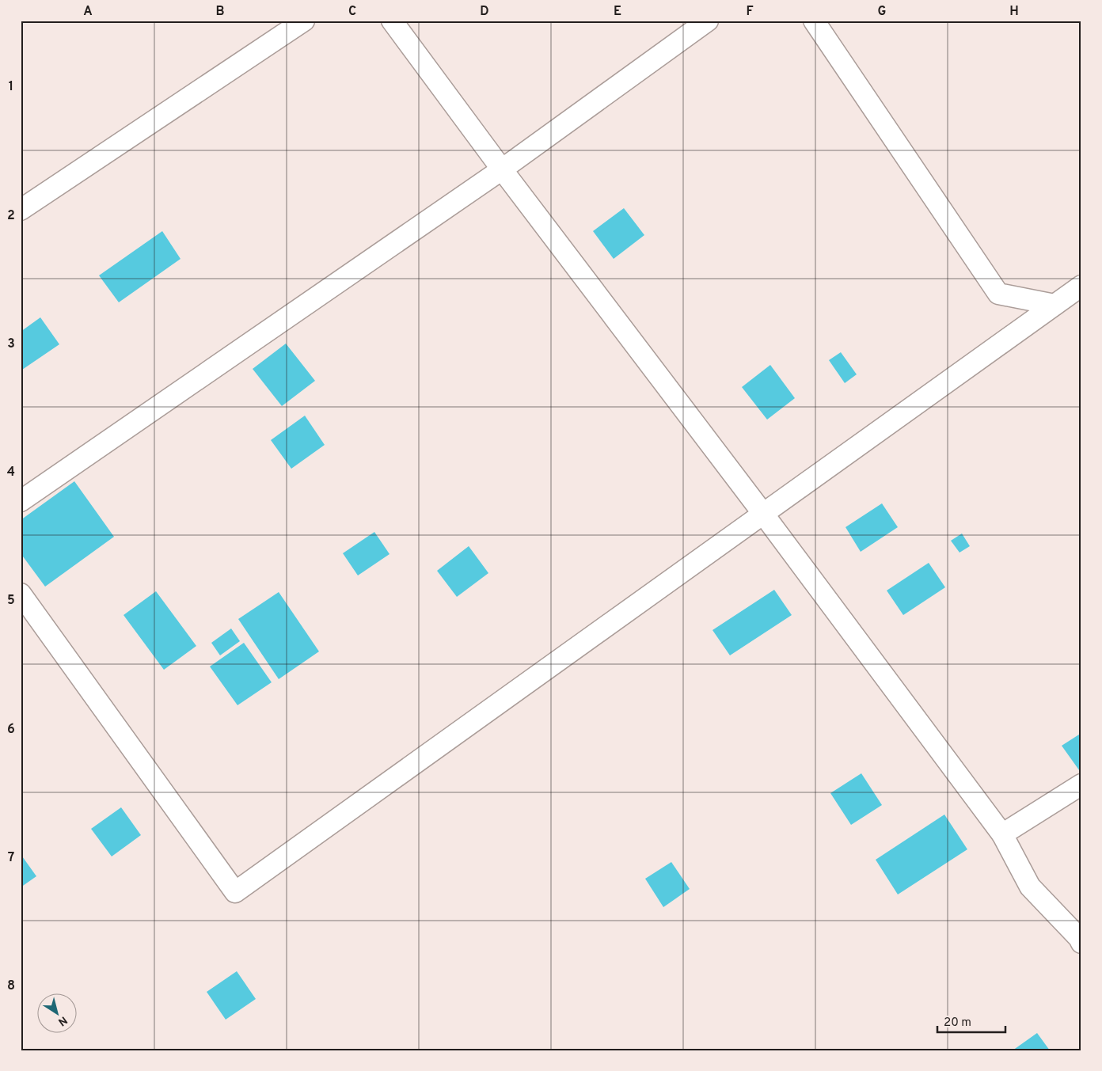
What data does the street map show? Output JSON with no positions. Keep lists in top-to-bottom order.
{
  "scale_bar": "20 m",
  "north": "bottom right",
  "grid": {
    "columns": [
      "A",
      "B",
      "C",
      "D",
      "E",
      "F",
      "G",
      "H"
    ],
    "rows": [
      "1",
      "2",
      "3",
      "4",
      "5",
      "6",
      "7",
      "8"
    ]
  }
}
